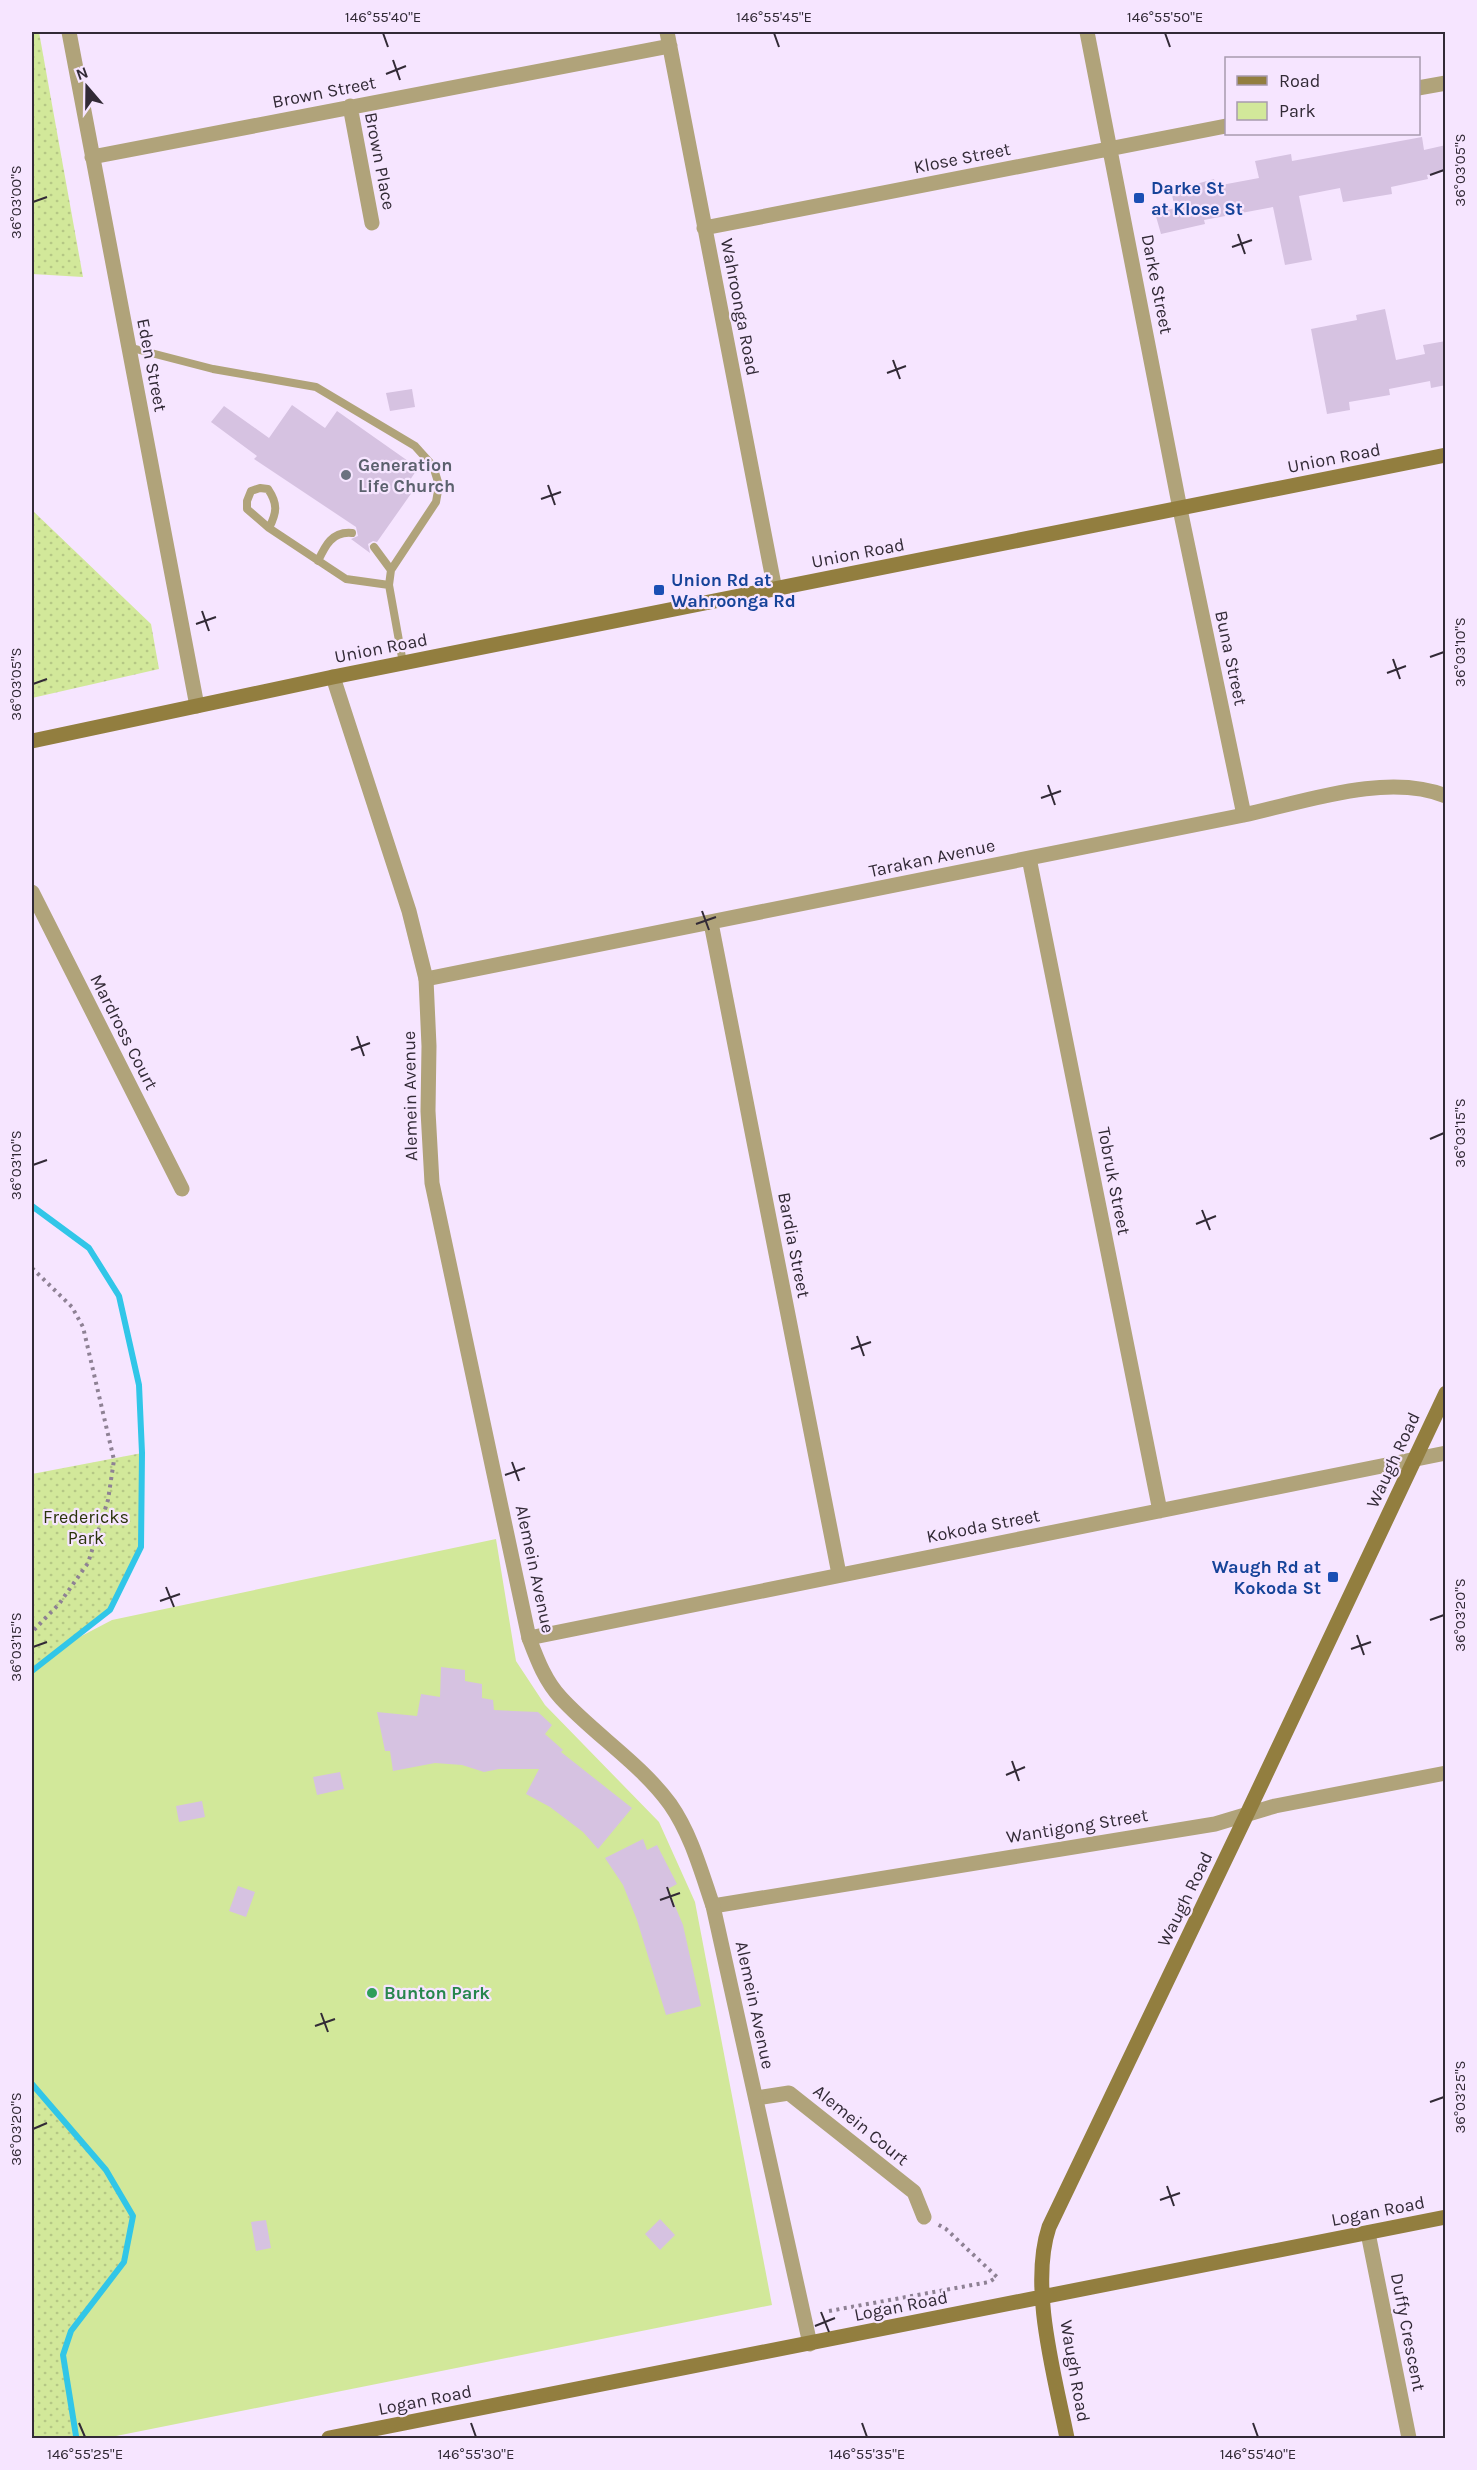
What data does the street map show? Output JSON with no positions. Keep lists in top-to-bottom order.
{
  "streets": {
    "main road": ["Union Road", "Waugh Road", "Logan Road"],
    "street": [
      "Brown Street",
      "Klose Street",
      "Brown Place",
      "Darke Street",
      "Wahroonga Road",
      "Eden Street",
      "Buna Street",
      "Tarakan Avenue",
      "Mardross Court",
      "Alemein Avenue",
      "Tobruk Street",
      "Bardia Street",
      "Kokoda Street",
      "Wantigong Street",
      "Alemein Court",
      "Duffy Crescent"
    ]
  },
  "crossings": [
    ["Brown Street", "Brown Place"],
    ["Brown Street", "Wahroonga Road"],
    ["Brown Street", "Eden Street"],
    ["Klose Street", "Darke Street"],
    ["Klose Street", "Wahroonga Road"],
    ["Darke Street", "Union Road"],
    ["Darke Street", "Buna Street"],
    ["Wahroonga Road", "Union Road"],
    ["Eden Street", "Union Road"],
    ["Union Road", "Buna Street"],
    ["Union Road", "Alemein Avenue"],
    ["Buna Street", "Tarakan Avenue"],
    ["Tarakan Avenue", "Alemein Avenue"],
    ["Tarakan Avenue", "Tobruk Street"],
    ["Tarakan Avenue", "Bardia Street"],
    ["Alemein Avenue", "Kokoda Street"],
    ["Alemein Avenue", "Wantigong Street"],
    ["Alemein Avenue", "Alemein Court"],
    ["Alemein Avenue", "Logan Road"],
    ["Tobruk Street", "Kokoda Street"],
    ["Bardia Street", "Kokoda Street"],
    ["Waugh Road", "Kokoda Street"],
    ["Waugh Road", "Wantigong Street"],
    ["Waugh Road", "Logan Road"],
    ["Logan Road", "Duffy Crescent"]
  ],
  "parks": ["Fredericks Park"],
  "places": {
    "transit": ["Darke St at Klose St", "Union Rd at Wahroonga Rd", "Waugh Rd at Kokoda St"],
    "other": ["Generation Life Church", "Bunton Park"]
  },
  "legend": ["Road", "Park"],
  "north": "top",
  "coordinates": [
    "146°55'40\"E",
    "146°55'45\"E",
    "146°55'50\"E",
    "36°03'05\"S",
    "36°03'00\"S",
    "36°03'10\"S",
    "36°03'15\"S",
    "36°03'20\"S",
    "36°03'25\"S",
    "146°55'25\"E",
    "146°55'30\"E",
    "146°55'35\"E"
  ]
}
